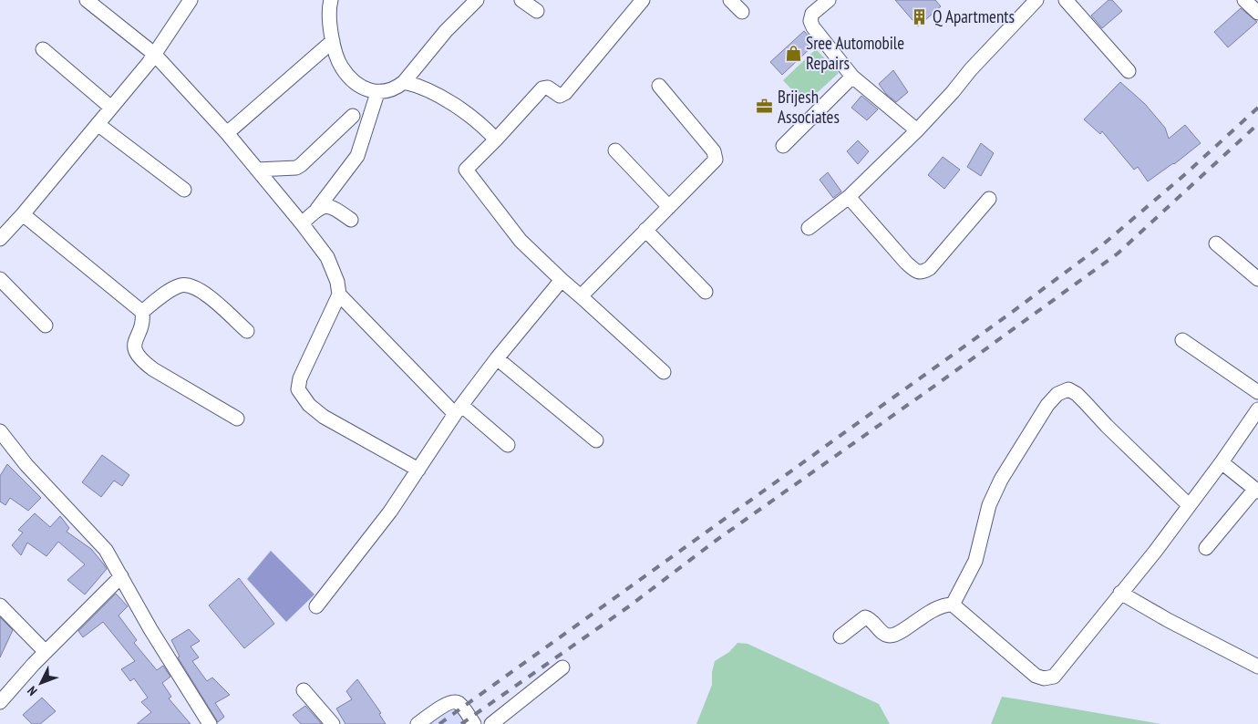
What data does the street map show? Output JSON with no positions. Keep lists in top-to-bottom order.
{
  "places": {
    "building": ["Q Apartments"],
    "shop": ["Sree Automobile Repairs"],
    "office": ["Brijesh Associates"]
  },
  "north": "bottom left"
}
